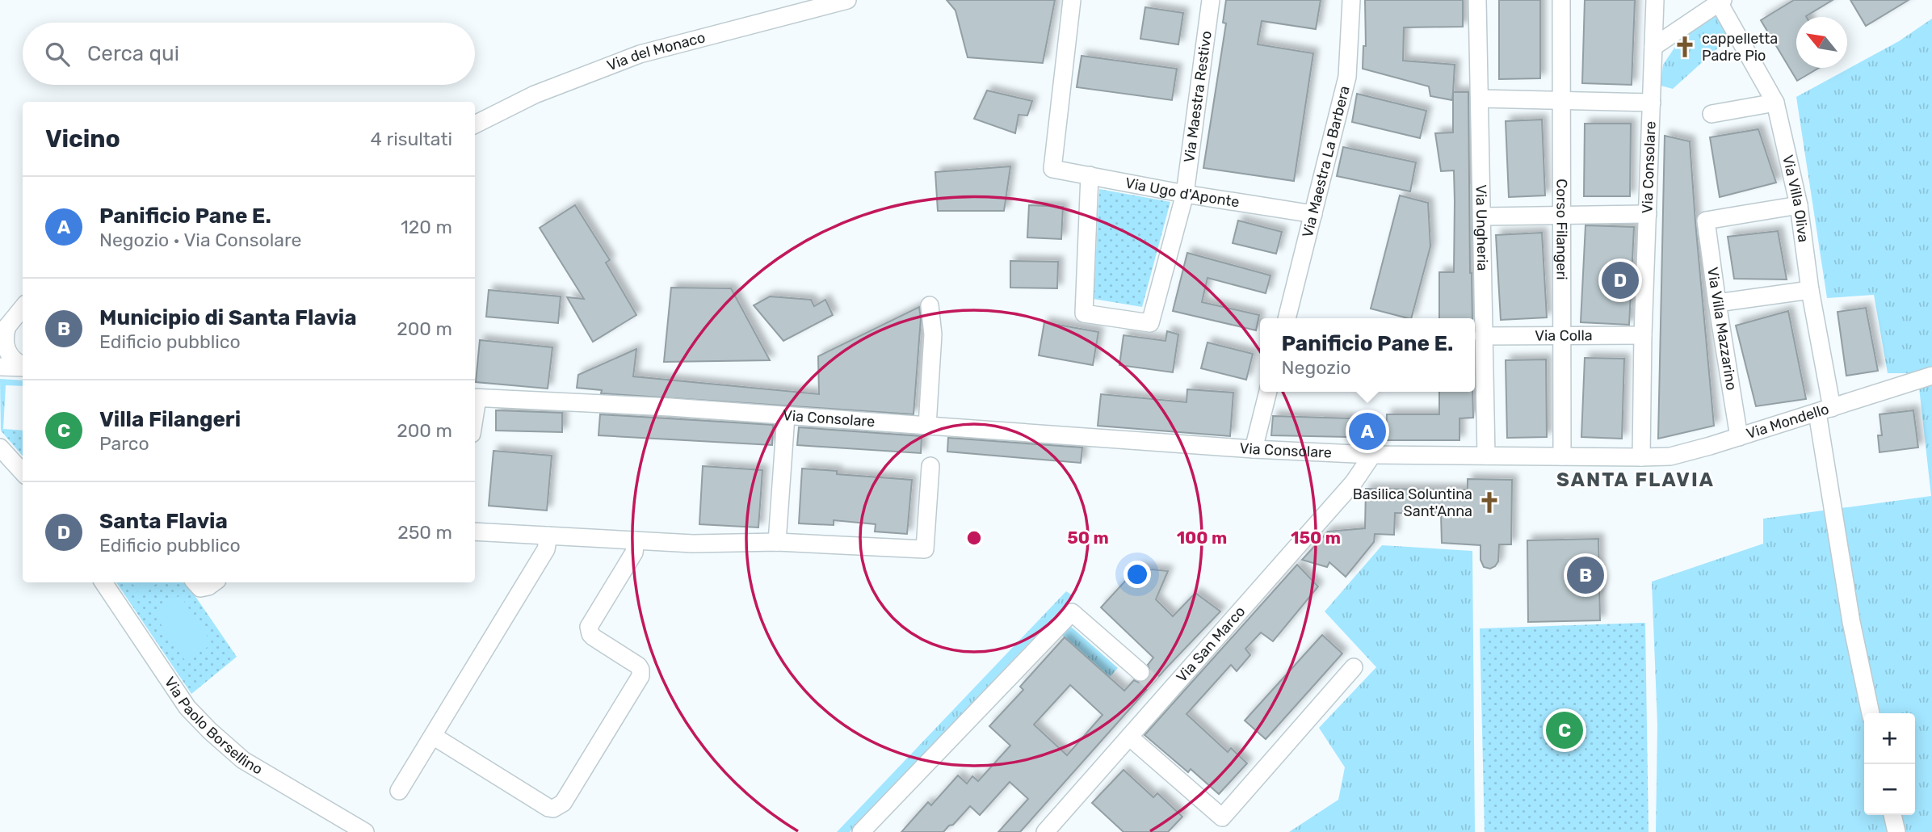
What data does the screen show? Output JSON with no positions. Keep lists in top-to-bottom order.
{
  "streets": {
    "street": [
      "Via del Monaco",
      "Via Maestra Restivo",
      "Via Maestra La Barbera",
      "Via Consolare",
      "Via Ugo d'Aponte",
      "Via Villa Oliva",
      "Via Ungheria",
      "Corso Filangeri",
      "Via Villa Mazzarino",
      "Via Colla",
      "Via Mondello",
      "Via San Marco",
      "Via Paolo Borsellino"
    ]
  },
  "crossings": [
    ["Via Maestra Restivo", "Via Ugo d'Aponte"],
    ["Via Maestra La Barbera", "Via Ugo d'Aponte"],
    ["Via Consolare", "Via Ungheria"],
    ["Via Consolare", "Corso Filangeri"],
    ["Via Consolare", "Via Colla"],
    ["Via Consolare", "Via Mondello"],
    ["Via Consolare", "Via San Marco"],
    ["Via Villa Oliva", "Via Villa Mazzarino"],
    ["Via Villa Oliva", "Via Mondello"],
    ["Via Ungheria", "Via Colla"],
    ["Corso Filangeri", "Via Colla"],
    ["Via Villa Mazzarino", "Via Mondello"]
  ],
  "districts": ["SANTA FLAVIA"],
  "places": {
    "church": ["cappelletta Padre Pio", "Basilica Soluntina Sant'Anna"]
  },
  "north": "top left",
  "page": {
    "search": "Cerca qui",
    "heading": ["Vicino", "4 risultati"],
    "list": [
      {
        "mark": "A",
        "name": "Panificio Pane E.",
        "note": "Negozio · Via Consolare",
        "value": "120 m"
      },
      {
        "mark": "B",
        "name": "Municipio di Santa Flavia",
        "note": "Edificio pubblico",
        "value": "200 m"
      },
      {
        "mark": "C",
        "name": "Villa Filangeri",
        "note": "Parco",
        "value": "200 m"
      },
      {
        "mark": "D",
        "name": "Santa Flavia",
        "note": "Edificio pubblico",
        "value": "250 m"
      }
    ],
    "pins": [
      "D",
      "A",
      "B",
      "C"
    ],
    "popup": ["Panificio Pane E.", "Negozio"],
    "map_buttons": ["+", "−"]
  },
  "rings": ["50 m", "100 m", "150 m"]
}
